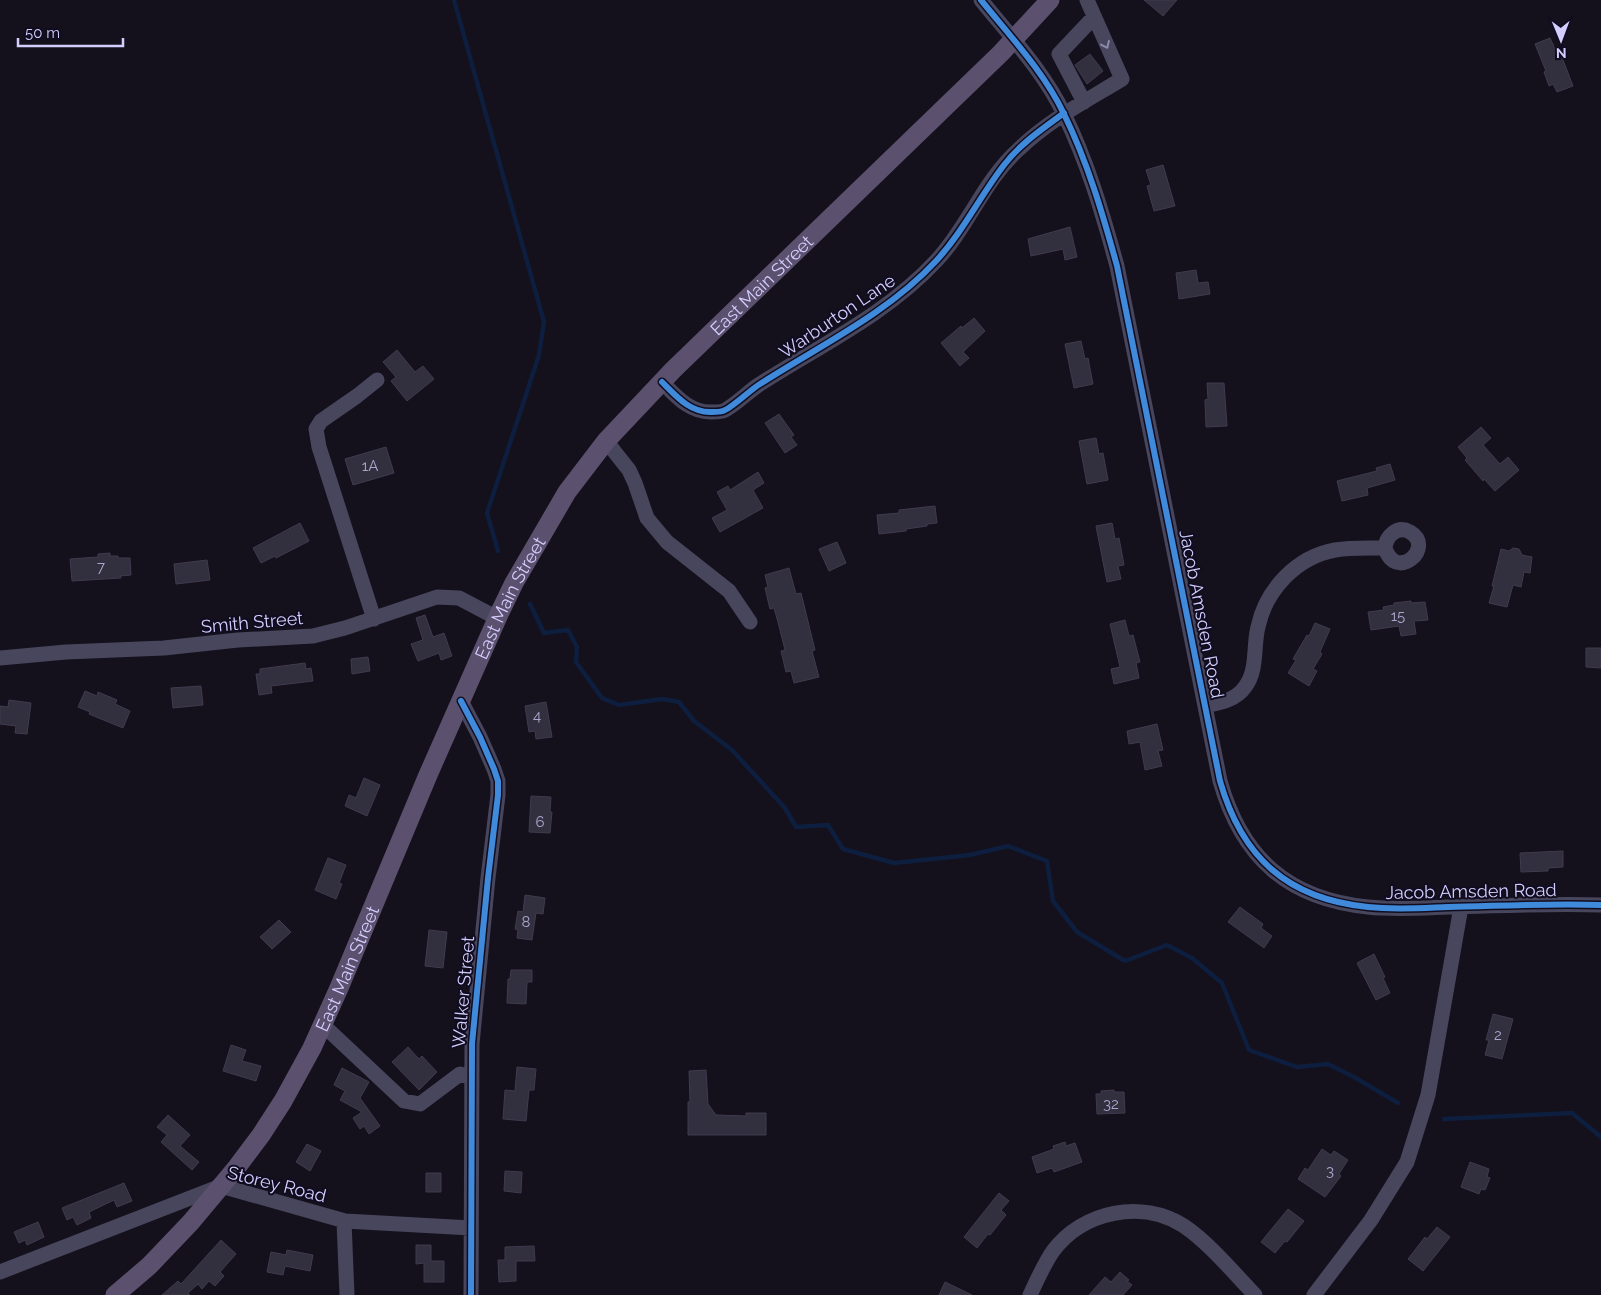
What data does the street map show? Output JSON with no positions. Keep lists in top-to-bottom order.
{
  "streets": {
    "main road": ["East Main Street"],
    "street": [
      "Warburton Lane",
      "Jacob Amsden Road",
      "Smith Street",
      "Walker Street",
      "Storey Road"
    ]
  },
  "crossings": [
    ["East Main Street", "Warburton Lane"],
    ["East Main Street", "Jacob Amsden Road"],
    ["East Main Street", "Smith Street"],
    ["East Main Street", "Walker Street"],
    ["East Main Street", "Storey Road"],
    ["Warburton Lane", "Jacob Amsden Road"],
    ["Walker Street", "Storey Road"]
  ],
  "house_numbers": [
    "1A",
    "7",
    "15",
    "4",
    "6",
    "8",
    "2",
    "32",
    "3"
  ],
  "scale_bar": "50 m",
  "north": "bottom"
}
